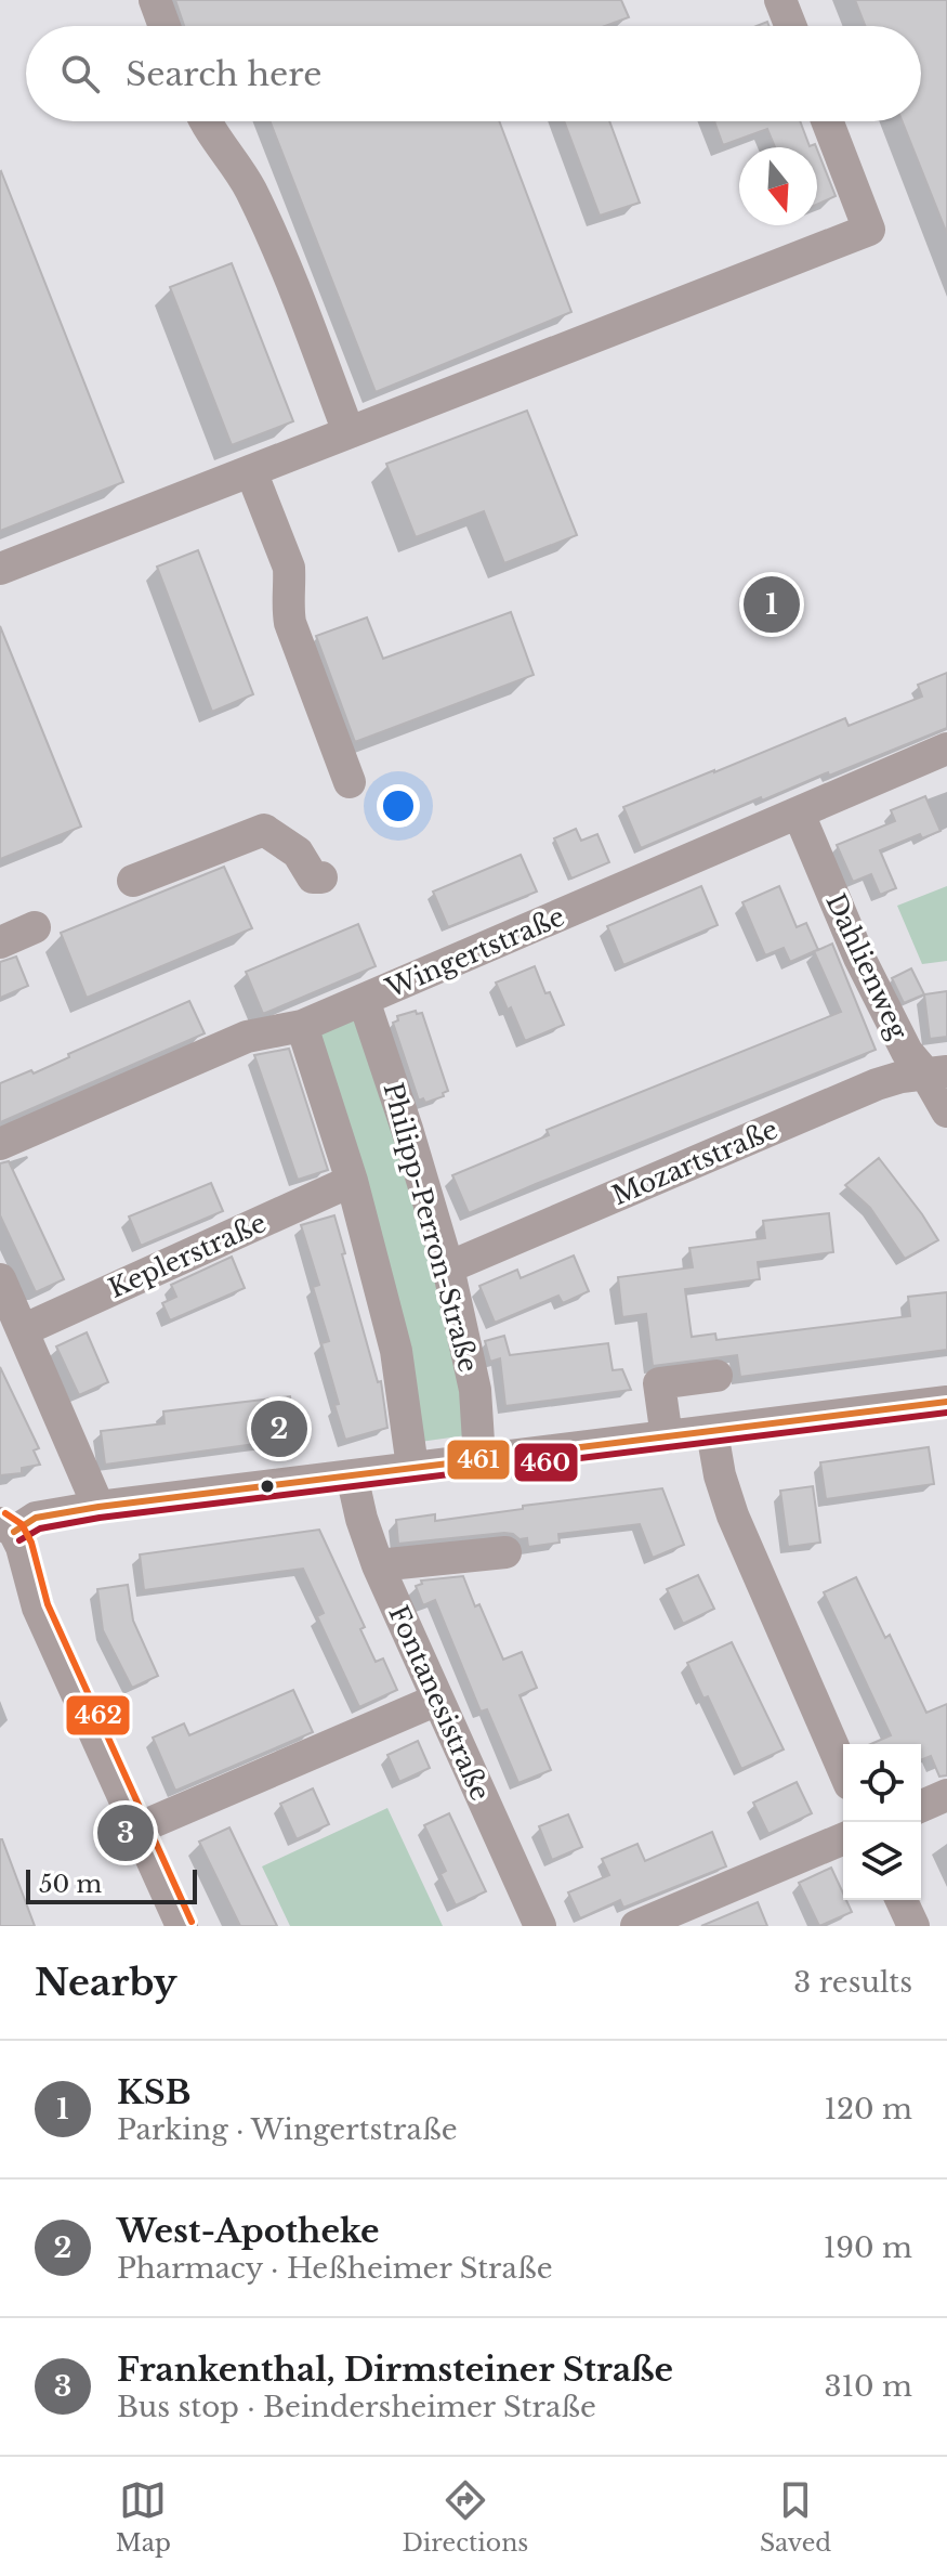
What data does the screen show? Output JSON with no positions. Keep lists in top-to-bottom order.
{
  "streets": {
    "street": [
      "Wingertstraße",
      "Dahlienweg",
      "Mozartstraße",
      "Philipp-Perron-Straße",
      "Keplerstraße",
      "Fontanesistraße"
    ]
  },
  "crossings": [
    ["Wingertstraße", "Dahlienweg"],
    ["Wingertstraße", "Philipp-Perron-Straße"],
    ["Dahlienweg", "Mozartstraße"],
    ["Mozartstraße", "Philipp-Perron-Straße"]
  ],
  "lines": ["transit line 461", "transit line 460", "transit line 462"],
  "scale_bar": "50 m",
  "north": "bottom",
  "page": {
    "search": "Search here",
    "pins": ["1", "2", "3"],
    "scale": "50 m",
    "heading": ["Nearby", "3 results"],
    "list": [
      {
        "mark": "1",
        "name": "KSB",
        "note": "Parking · Wingertstraße",
        "value": "120 m"
      },
      {
        "mark": "2",
        "name": "West-Apotheke",
        "note": "Pharmacy · Heßheimer Straße",
        "value": "190 m"
      },
      {
        "mark": "3",
        "name": "Frankenthal, Dirmsteiner Straße",
        "note": "Bus stop · Beindersheimer Straße",
        "value": "310 m"
      }
    ],
    "nav": ["Map", "Directions", "Saved"]
  }
}
